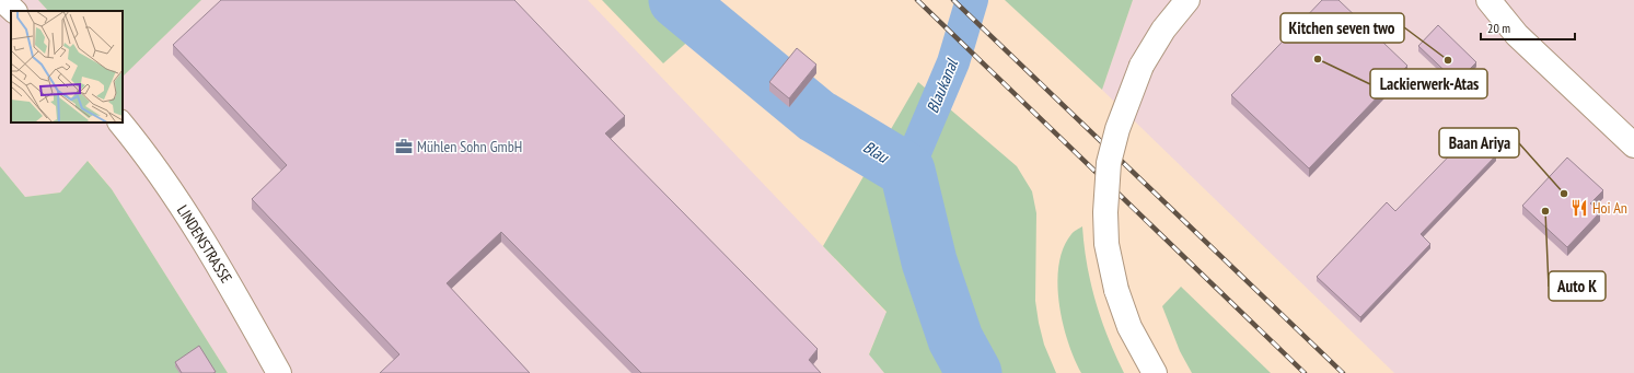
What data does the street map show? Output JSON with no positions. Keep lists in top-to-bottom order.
{
  "streets": {
    "street": ["LINDENSTRASSE"]
  },
  "water": ["Blaukanal", "Blau"],
  "places": {
    "other": [
      "Lackierwerk-Atas",
      "Kitchen seven two",
      "Baan Ariya",
      "Auto K"
    ],
    "office": ["Mühlen Sohn GmbH"],
    "restaurant": ["Hoi An"]
  },
  "scale_bar": "20 m"
}
